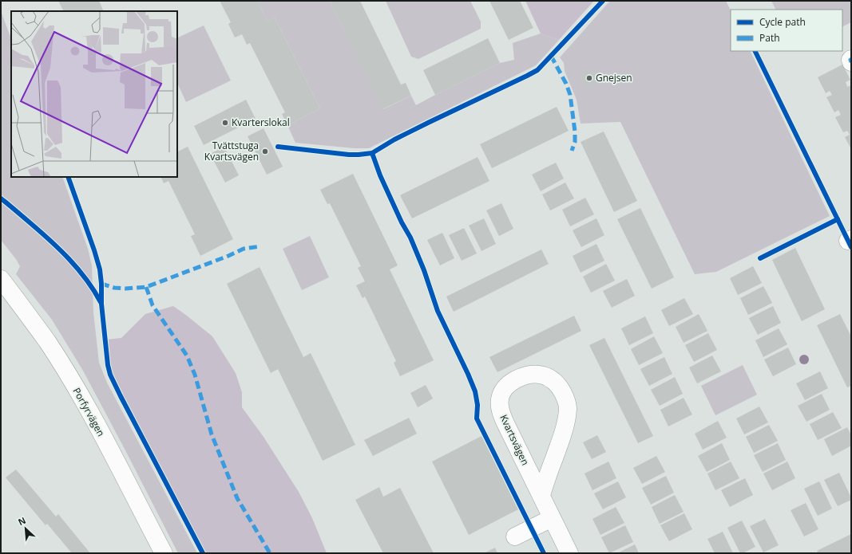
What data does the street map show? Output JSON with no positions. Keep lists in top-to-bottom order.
{
  "streets": {
    "street": ["Porfyrvägen", "Kvartsvägen"]
  },
  "places": ["Gnejsen", "Kvarterslokal", "Tvättstuga Kvartsvägen"],
  "legend": ["Cycle path", "Path"],
  "north": "top left"
}
